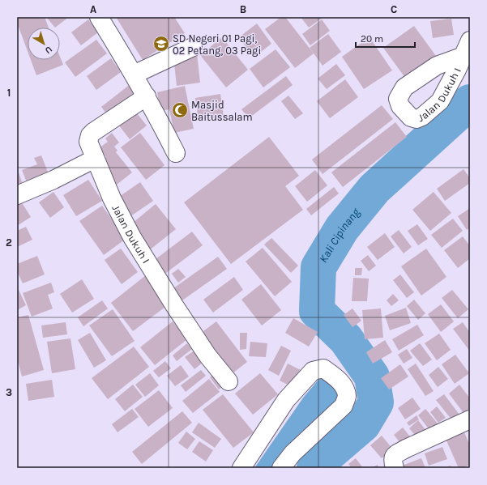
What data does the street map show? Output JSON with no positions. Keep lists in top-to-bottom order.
{
  "streets": {
    "street": ["Jalan Dukuh I"]
  },
  "water": ["Kali Cipinang"],
  "places": {
    "school or university": ["SD Negeri 01 Pagi, 02 Petang, 03 Pagi"],
    "mosque": ["Masjid Baitussalam"]
  },
  "scale_bar": "20 m",
  "north": "bottom right",
  "grid": {
    "columns": ["A", "B", "C"],
    "rows": ["1", "2", "3"]
  }
}
